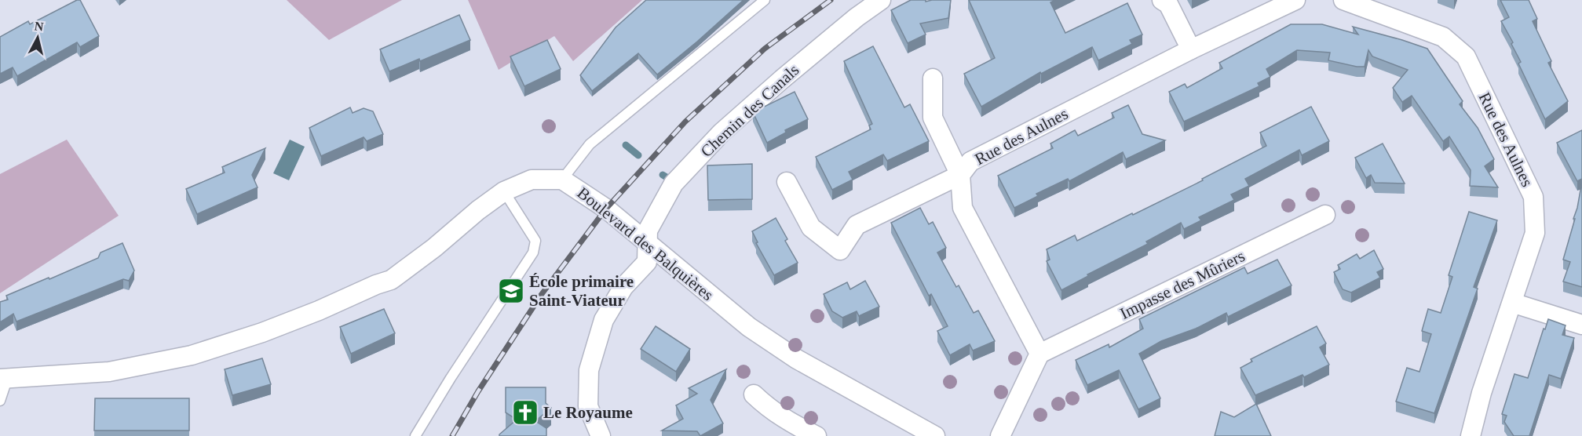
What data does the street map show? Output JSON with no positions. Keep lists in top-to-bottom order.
{
  "streets": {
    "street": [
      "Chemin des Canals",
      "Rue des Aulnes",
      "Boulevard des Balquières",
      "Impasse des Mûriers"
    ]
  },
  "crossings": [
    ["Chemin des Canals", "Boulevard des Balquières"],
    ["Rue des Aulnes", "Impasse des Mûriers"]
  ],
  "places": {
    "school or university": ["École primaire Saint-Viateur"],
    "church": ["Le Royaume"]
  },
  "north": "top"
}
